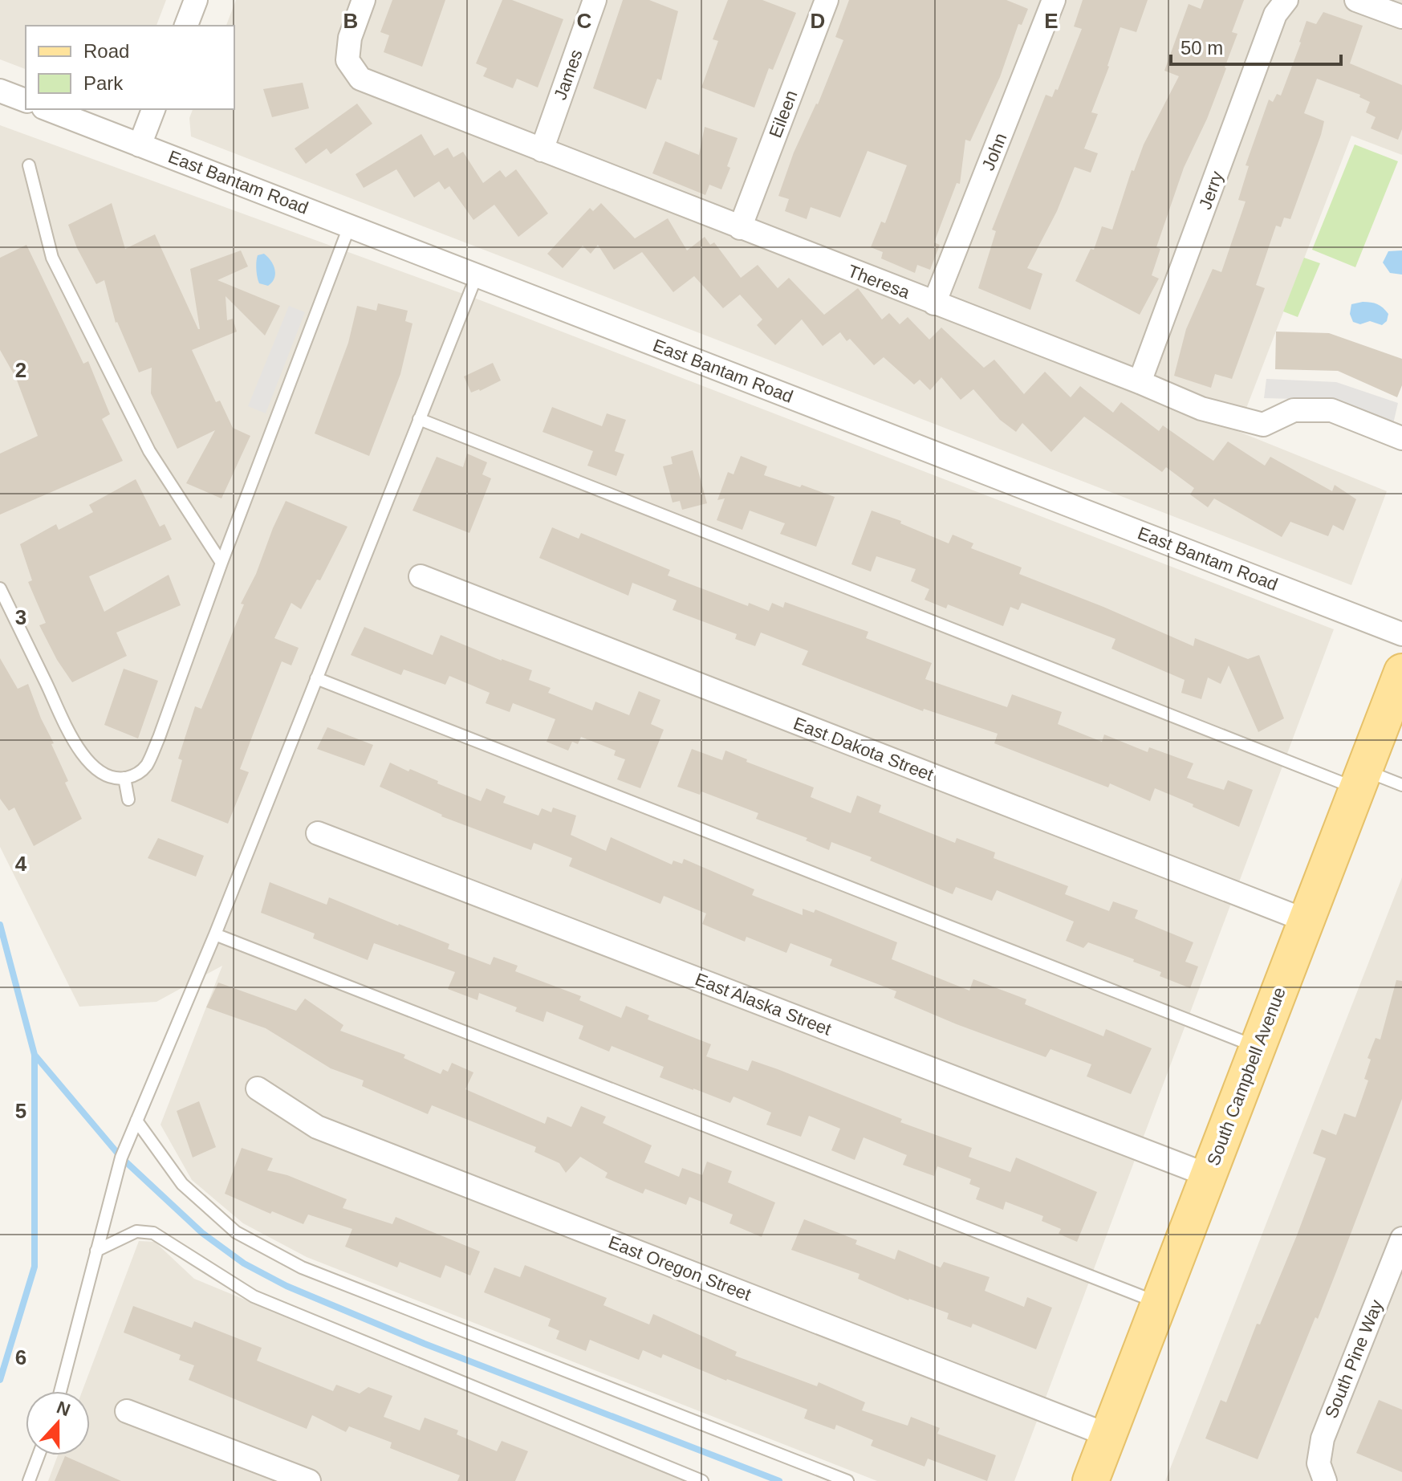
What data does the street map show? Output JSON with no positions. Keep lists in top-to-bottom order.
{
  "streets": {
    "main road": ["South Campbell Avenue"],
    "street": [
      "James",
      "Eileen",
      "John",
      "East Bantam Road",
      "Jerry",
      "Theresa",
      "East Dakota Street",
      "East Alaska Street",
      "East Oregon Street",
      "South Pine Way"
    ]
  },
  "crossings": [
    ["James", "Theresa"],
    ["Eileen", "Theresa"],
    ["John", "Theresa"],
    ["Jerry", "Theresa"],
    ["East Dakota Street", "South Campbell Avenue"],
    ["East Alaska Street", "South Campbell Avenue"],
    ["South Campbell Avenue", "East Oregon Street"]
  ],
  "legend": ["Road", "Park"],
  "scale_bar": "50 m",
  "north": "top",
  "grid": {
    "columns": [
      "B",
      "C",
      "D",
      "E"
    ],
    "rows": [
      "2",
      "3",
      "4",
      "5",
      "6"
    ]
  }
}
